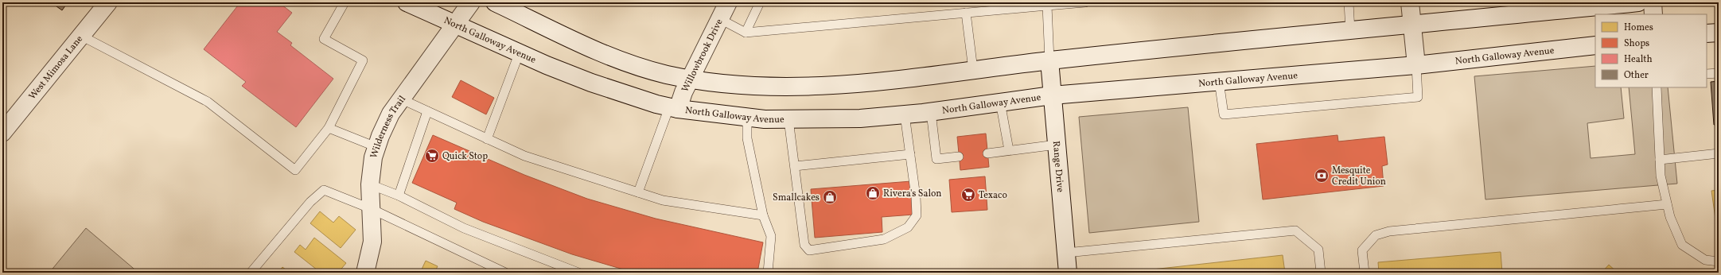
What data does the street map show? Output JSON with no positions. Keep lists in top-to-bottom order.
{
  "streets": {
    "main road": [
      "North Galloway Avenue",
      "Willowbrook Drive",
      "West Mimosa Lane",
      "Wilderness Trail",
      "Range Drive"
    ]
  },
  "crossings": [
    ["North Galloway Avenue", "Willowbrook Drive"],
    ["North Galloway Avenue", "Wilderness Trail"],
    ["North Galloway Avenue", "Range Drive"]
  ],
  "places": {
    "supermarket": ["Quick Stop", "Texaco"],
    "bank": ["Mesquite Credit Union"],
    "shop": ["Rivera's Salon", "Smallcakes"]
  },
  "legend": [
    "Homes",
    "Shops",
    "Health",
    "Other"
  ]
}
